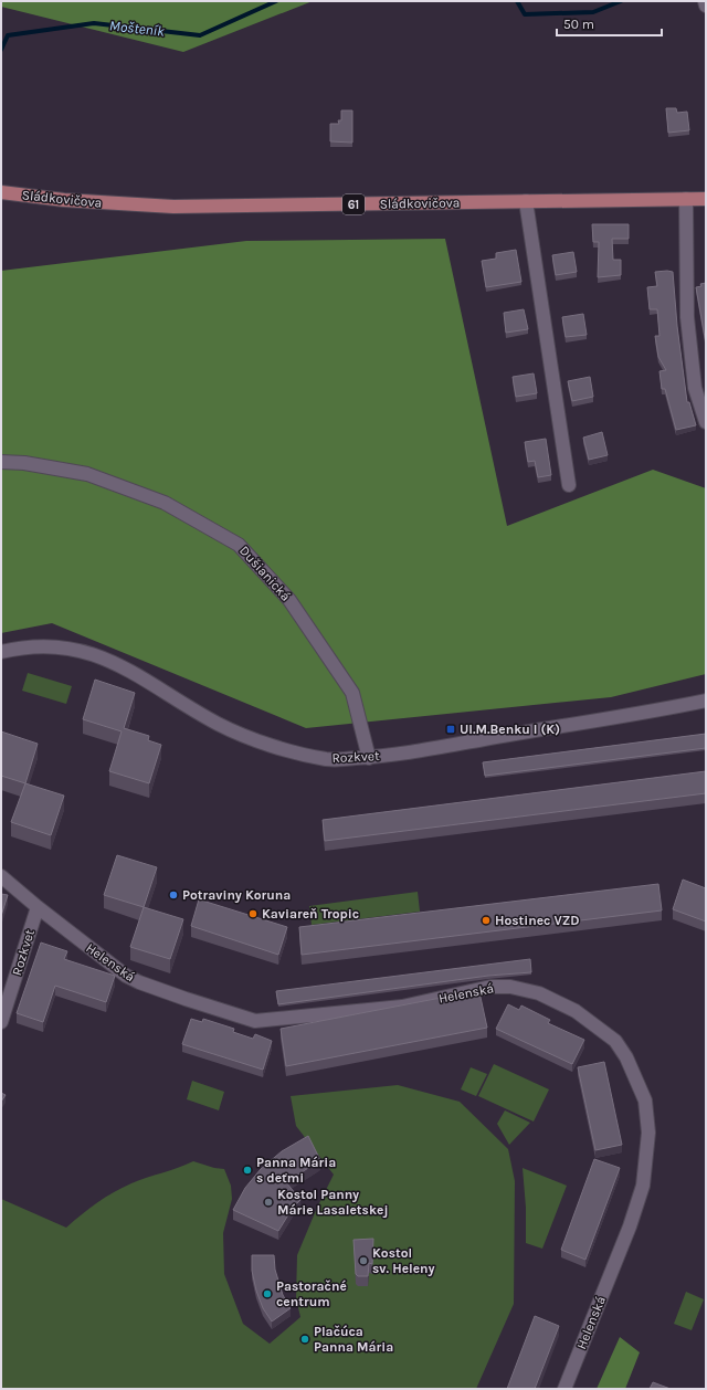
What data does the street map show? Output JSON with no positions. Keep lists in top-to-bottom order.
{
  "streets": {
    "main road": ["Sládkovičova", "61"],
    "street": ["Dušianická", "Rozkvet", "Helenská"]
  },
  "crossings": [
    ["Dušianická", "Rozkvet"],
    ["Rozkvet", "Helenská"]
  ],
  "water": ["Mošteník"],
  "places": {
    "transit": ["Ul.M.Benku I (K)"],
    "other": [
      "Potraviny Koruna",
      "Kaviareň Tropic",
      "Hostinec VZD",
      "Panna Mária s deťmi",
      "Kostol Panny Márie Lasaletskej",
      "Kostol sv. Heleny",
      "Pastoračné centrum",
      "Plačúca Panna Mária"
    ]
  },
  "scale_bar": "50 m"
}
